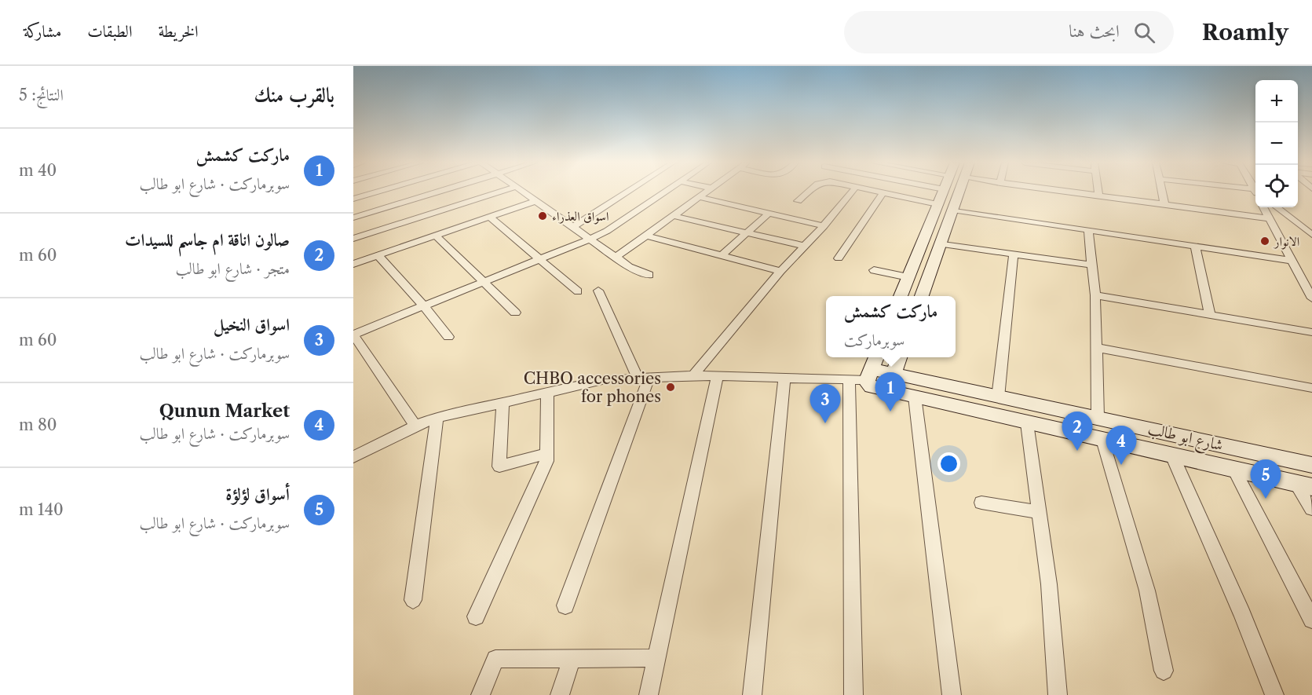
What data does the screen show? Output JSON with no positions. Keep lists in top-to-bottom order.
{
  "streets": {
    "street": ["شارع ابو طالب"]
  },
  "places": ["اسواق العذراء", "الانوار", "CHBO accessories for phones"],
  "page": {
    "header": "Roamly",
    "search": "ابحث هنا",
    "nav": ["الخريطة", "الطبقات", "مشاركة"],
    "heading": ["بالقرب منك", "النتائج: 5"],
    "map_buttons": ["+", "−"],
    "list": [
      {
        "mark": "1",
        "name": "ماركت كشمش",
        "note": "سوبرماركت · شارع ابو طالب",
        "value": "40 m"
      },
      {
        "mark": "2",
        "name": "صالون اناقة ام جاسم للسيدات",
        "note": "متجر · شارع ابو طالب",
        "value": "60 m"
      },
      {
        "mark": "3",
        "name": "اسواق النخيل",
        "note": "سوبرماركت · شارع ابو طالب",
        "value": "60 m"
      },
      {
        "mark": "4",
        "name": "Qunun Market",
        "note": "سوبرماركت · شارع ابو طالب",
        "value": "80 m"
      },
      {
        "mark": "5",
        "name": "أسواق لؤلؤة",
        "note": "سوبرماركت · شارع ابو طالب",
        "value": "140 m"
      }
    ],
    "popup": ["ماركت كشمش", "سوبرماركت"],
    "pins": [
      "1",
      "3",
      "2",
      "4",
      "5"
    ]
  }
}
